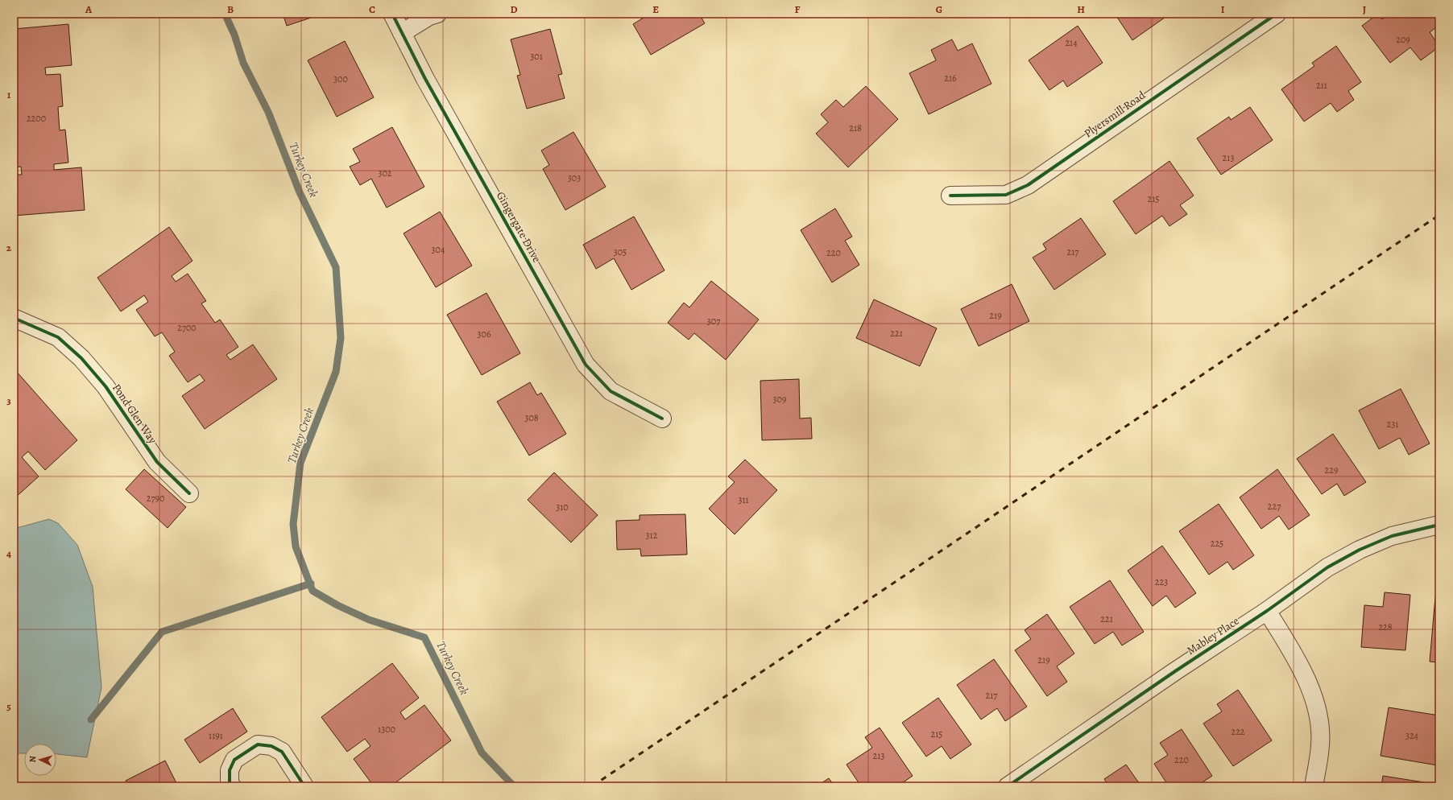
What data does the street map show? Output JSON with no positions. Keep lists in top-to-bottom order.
{
  "streets": {
    "street": [
      "Plyersmill Road",
      "Gingergate Drive",
      "Pond Glen Way",
      "Mabley Place"
    ]
  },
  "water": ["Turkey Creek"],
  "house_numbers": [
    "209",
    "214",
    "301",
    "216",
    "300",
    "211",
    "2200",
    "218",
    "213",
    "302",
    "303",
    "215",
    "304",
    "305",
    "217",
    "220",
    "219",
    "307",
    "2700",
    "221",
    "306",
    "309",
    "308",
    "231",
    "229",
    "2790",
    "311",
    "227",
    "310",
    "312",
    "225",
    "223",
    "221",
    "228",
    "219",
    "217",
    "1300",
    "222",
    "215",
    "1191",
    "324",
    "213",
    "220"
  ],
  "north": "left",
  "grid": {
    "columns": [
      "A",
      "B",
      "C",
      "D",
      "E",
      "F",
      "G",
      "H",
      "I",
      "J"
    ],
    "rows": [
      "1",
      "2",
      "3",
      "4",
      "5"
    ]
  }
}
